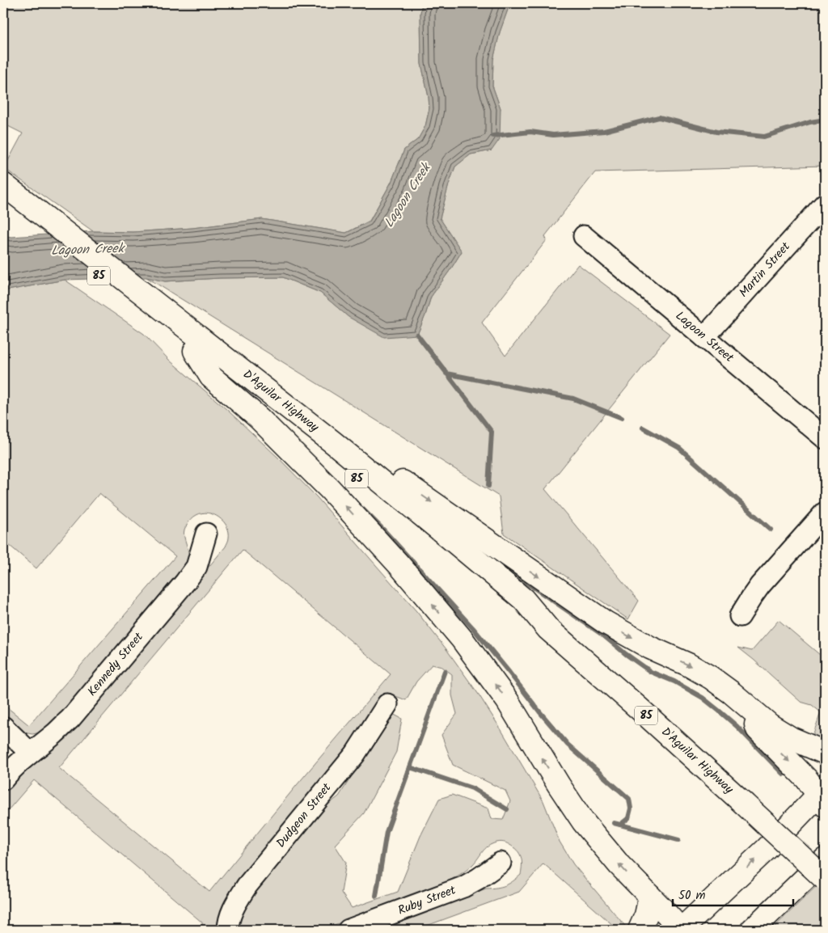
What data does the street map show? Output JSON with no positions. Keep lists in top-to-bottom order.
{
  "streets": {
    "main road": ["85", "D'Aguilar Highway"],
    "street": [
      "Martin Street",
      "Lagoon Street",
      "Kennedy Street",
      "Dudgeon Street",
      "Ruby Street"
    ]
  },
  "crossings": [
    ["Martin Street", "Lagoon Street"]
  ],
  "water": ["Lagoon Creek"],
  "scale_bar": "50 m"
}
